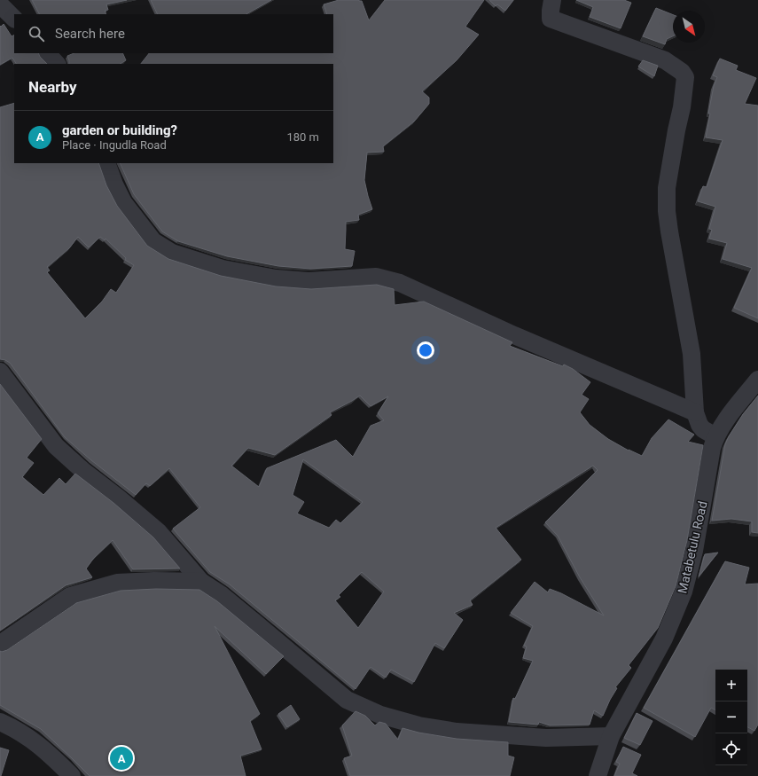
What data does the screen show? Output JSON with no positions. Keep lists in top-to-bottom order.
{
  "streets": {
    "street": ["Matabetulu Road"]
  },
  "north": "bottom right",
  "page": {
    "search": "Search here",
    "heading": "Nearby",
    "list": [
      {
        "mark": "A",
        "name": "garden or building?",
        "note": "Place · Ingudla Road",
        "value": "180 m"
      }
    ],
    "map_buttons": ["+", "−"],
    "pins": "A"
  }
}
